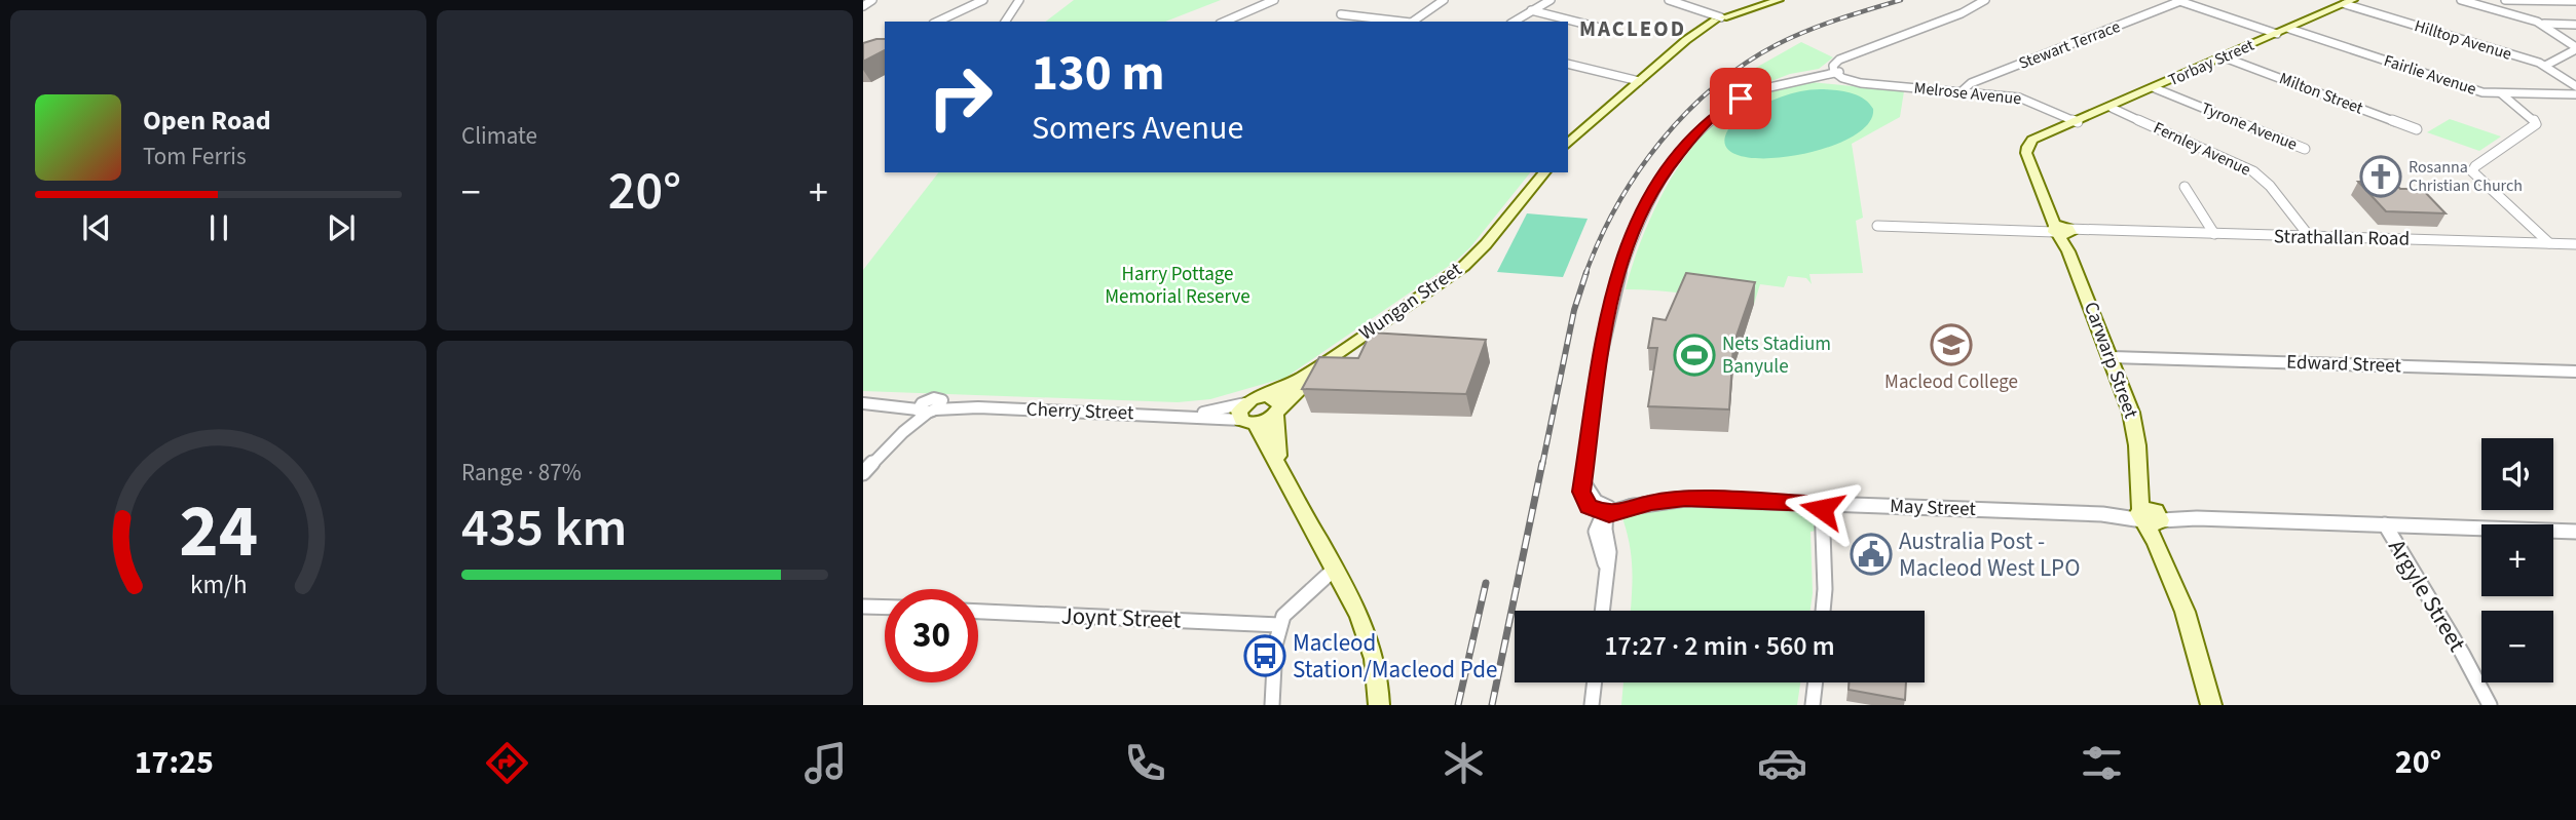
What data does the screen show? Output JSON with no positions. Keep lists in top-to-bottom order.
{
  "streets": {
    "street": [
      "Hilltop Avenue",
      "Stewart Terrace",
      "Torbay Street",
      "Fairlie Avenue",
      "Melrose Avenue",
      "Milton Street",
      "Tyrone Avenue",
      "Fernley Avenue",
      "Strathallan Road",
      "Wungan Street",
      "Carwarp Street",
      "Edward Street",
      "Cherry Street",
      "May Street",
      "Argyle Street",
      "Joynt Street"
    ]
  },
  "crossings": [
    ["Hilltop Avenue", "Torbay Street"],
    ["Stewart Terrace", "Melrose Avenue"],
    ["Torbay Street", "Fairlie Avenue"],
    ["Torbay Street", "Melrose Avenue"],
    ["Torbay Street", "Milton Street"],
    ["Torbay Street", "Tyrone Avenue"],
    ["Torbay Street", "Fernley Avenue"],
    ["Torbay Street", "Carwarp Street"],
    ["Fernley Avenue", "Strathallan Road"],
    ["Strathallan Road", "Carwarp Street"],
    ["Wungan Street", "Cherry Street"],
    ["Carwarp Street", "Edward Street"],
    ["Carwarp Street", "May Street"],
    ["May Street", "Argyle Street"]
  ],
  "districts": ["MACLEOD"],
  "parks": ["Harry Pottage Memorial Reserve"],
  "places": {
    "church": ["Rosanna Christian Church"],
    "school or university": ["Macleod College"],
    "sports": ["Nets Stadium Banyule"],
    "public building": ["Australia Post - Macleod West LPO"],
    "bus stop": ["Macleod Station/Macleod Pde"]
  },
  "page": {
    "tile": [
      "Climate",
      ["Range · 87%", "435 km"]
    ],
    "turn": ["130 m", "Somers Avenue"],
    "song": ["Open Road", "Tom Ferris"],
    "heat": ["−", "20°", "+"],
    "map_buttons": ["+", "−"],
    "limit": "30",
    "trip": "17:27 · 2 min · 560 m",
    "tabs": ["17:25", "20°"],
    "gauge": ["24", "km/h"]
  }
}
